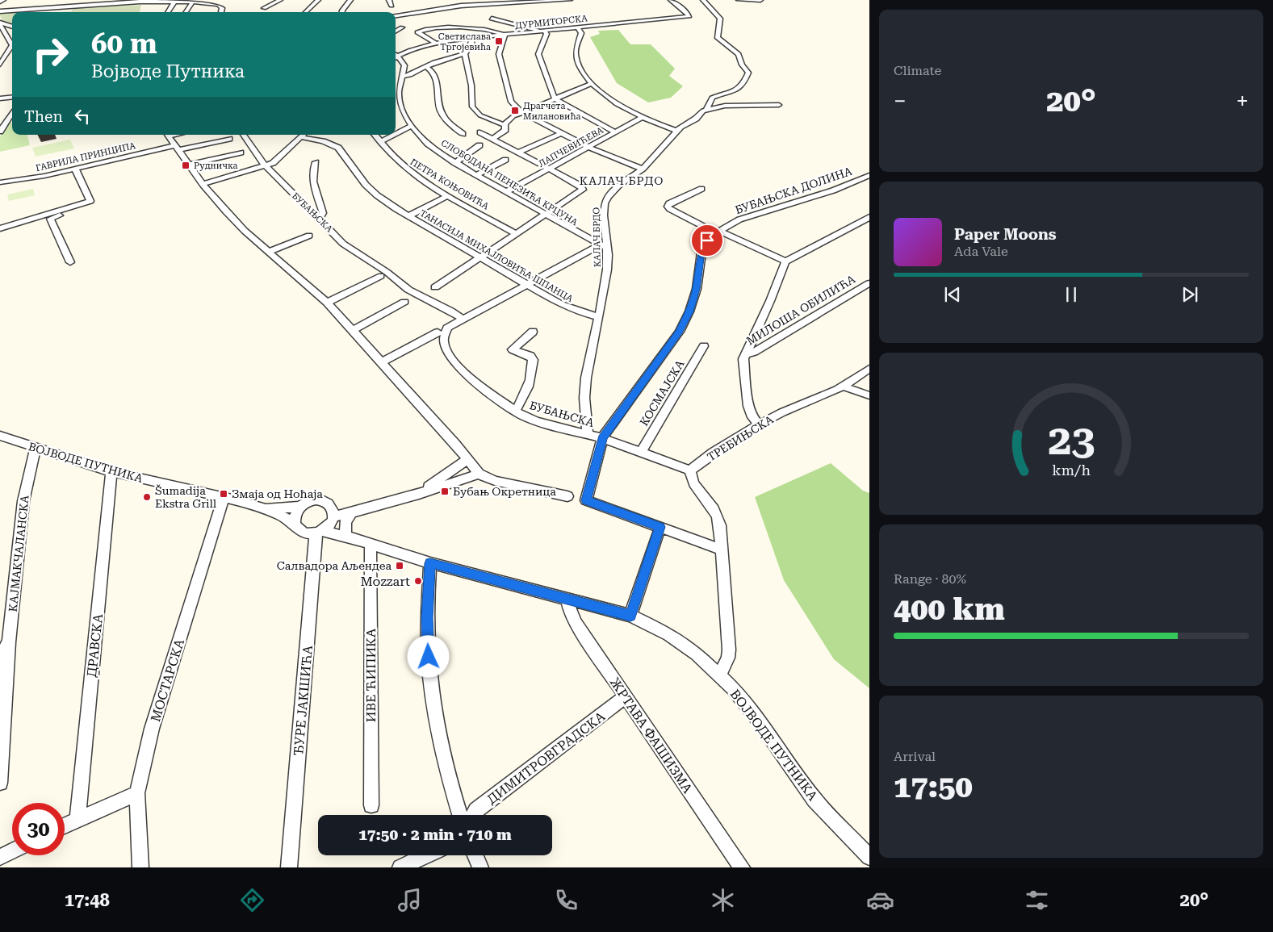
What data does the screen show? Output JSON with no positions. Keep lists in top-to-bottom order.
{
  "streets": {
    "street": [
      "ДУРМИТОРСКА",
      "ЛАПЧЕВИЋЕВА",
      "ГАВРИЛА ПРИНЦИПА",
      "СЛОБОДАНА ПЕНЕЗИЋА КРЦУНА",
      "ПЕТРА КОЊОВИЋА",
      "БУБАЊСКА ДОЛИНА",
      "БУБАЊСКА",
      "КАЛАЧ БРДО",
      "ТАНАСИЈА МИХАЈЛОВИЋА ШПАНЦА",
      "МИЛОША ОБИЛИЋА",
      "КОСМАЈСКА",
      "ТРЕБИЊСКА",
      "ВОЈВОДЕ ПУТНИКА",
      "КАЈМАКЧАЛАНСКА",
      "ДРАВСКА",
      "ИВЕ ЋИПИКА",
      "МОСТАРСКА",
      "ЂУРЕ ЈАКШИЋА",
      "ЖРТАВА ФАШИЗМА",
      "ДИМИТРОВГРАДСКА"
    ]
  },
  "crossings": [
    ["ЛАПЧЕВИЋЕВА", "СЛОБОДАНА ПЕНЕЗИЋА КРЦУНА"],
    ["СЛОБОДАНА ПЕНЕЗИЋА КРЦУНА", "КАЛАЧ БРДО"],
    ["ПЕТРА КОЊОВИЋА", "ТАНАСИЈА МИХАЈЛОВИЋА ШПАНЦА"],
    ["БУБАЊСКА ДОЛИНА", "БУБАЊСКА"],
    ["БУБАЊСКА", "КАЛАЧ БРДО"],
    ["БУБАЊСКА", "КОСМАЈСКА"],
    ["БУБАЊСКА", "ТРЕБИЊСКА"],
    ["КАЛАЧ БРДО", "ТАНАСИЈА МИХАЈЛОВИЋА ШПАНЦА"],
    ["ВОЈВОДЕ ПУТНИКА", "КАЈМАКЧАЛАНСКА"],
    ["ВОЈВОДЕ ПУТНИКА", "ДРАВСКА"],
    ["ВОЈВОДЕ ПУТНИКА", "ИВЕ ЋИПИКА"],
    ["ВОЈВОДЕ ПУТНИКА", "МОСТАРСКА"],
    ["ВОЈВОДЕ ПУТНИКА", "ЂУРЕ ЈАКШИЋА"],
    ["ВОЈВОДЕ ПУТНИКА", "ЖРТАВА ФАШИЗМА"],
    ["ЖРТАВА ФАШИЗМА", "ДИМИТРОВГРАДСКА"]
  ],
  "districts": ["КАЛАЧ БРДО"],
  "places": {
    "transit": [
      "Светислава Тргојевића",
      "Драгчета Милановића",
      "Рудничка",
      "Бубањ Окретница",
      "Змаја од Ноћаја",
      "Салвадора Аљендеа"
    ],
    "other": ["Šumadija Ekstra Grill", "Mozzart"]
  },
  "page": {
    "tile": [
      "Climate",
      ["Range · 80%", "400 km"],
      ["Arrival", "17:50"]
    ],
    "turn": ["60 m", "Војводе Путника"],
    "heat": ["−", "20°", "+"],
    "then": "Then",
    "song": ["Paper Moons", "Ada Vale"],
    "limit": "30",
    "trip": "17:50 · 2 min · 710 m",
    "tabs": ["17:48", "20°"],
    "gauge": ["23", "km/h"]
  }
}
